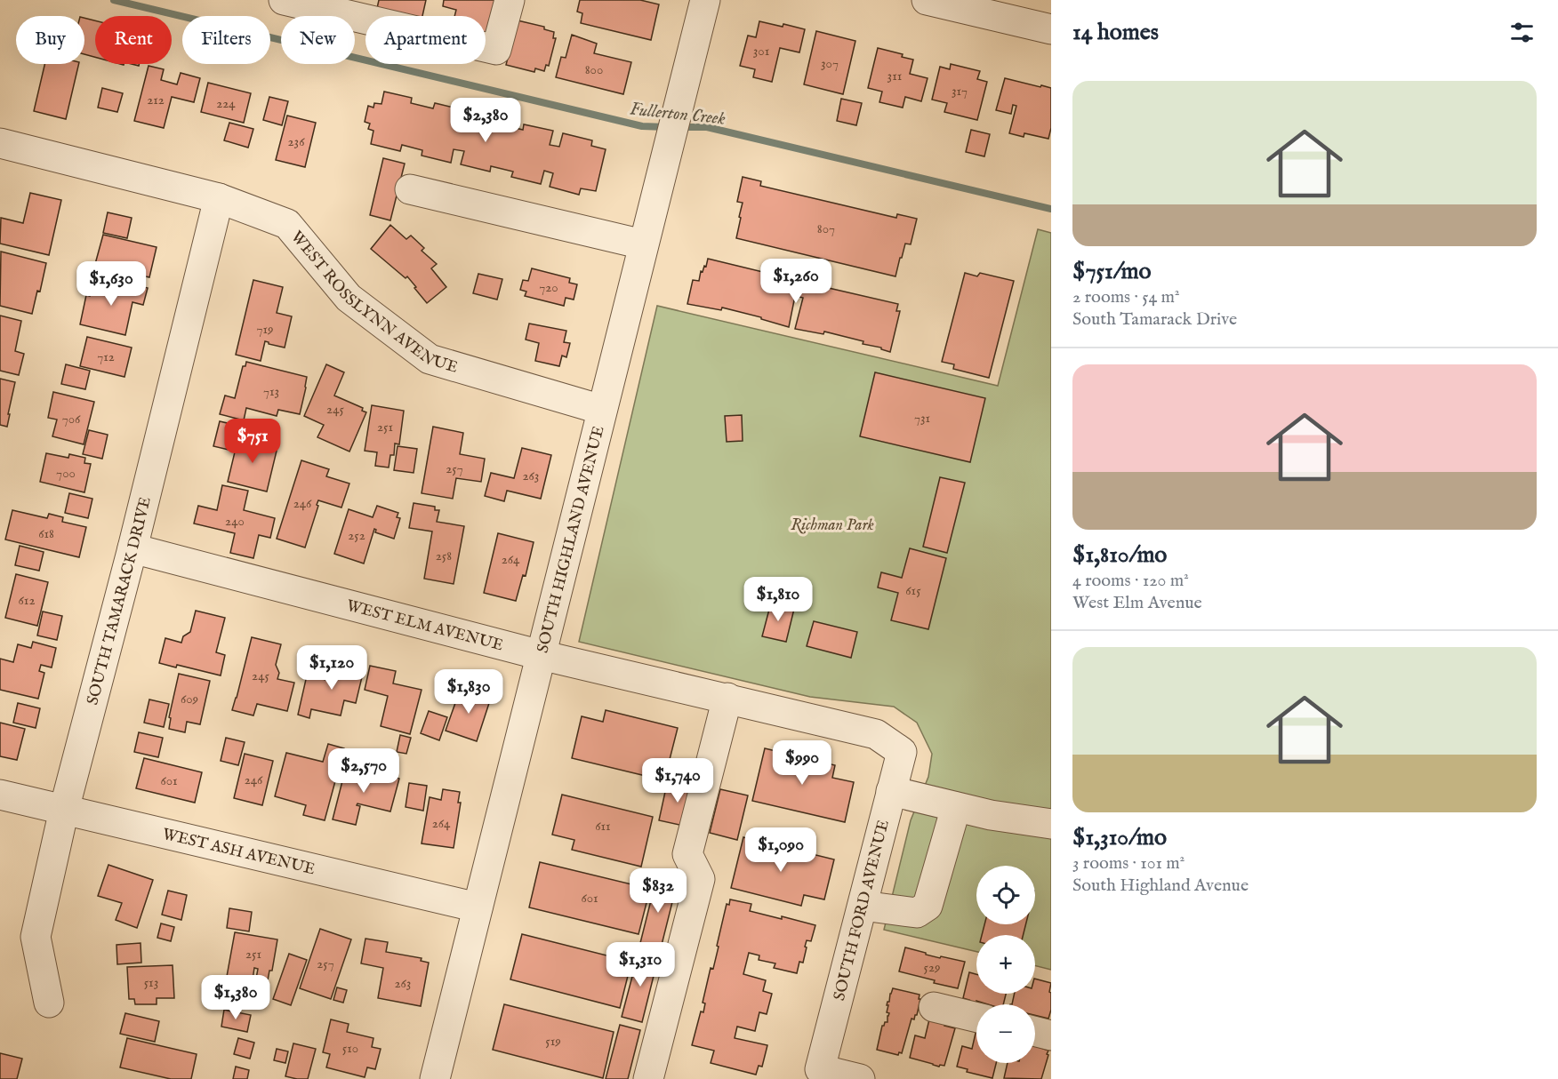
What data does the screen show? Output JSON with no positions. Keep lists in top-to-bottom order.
{
  "streets": {
    "street": [
      "WEST ROSSLYNN AVENUE",
      "SOUTH HIGHLAND AVENUE",
      "SOUTH TAMARACK DRIVE",
      "WEST ELM AVENUE",
      "WEST ASH AVENUE",
      "SOUTH FORD AVENUE"
    ]
  },
  "crossings": [
    ["WEST ROSSLYNN AVENUE", "SOUTH HIGHLAND AVENUE"],
    ["WEST ROSSLYNN AVENUE", "SOUTH TAMARACK DRIVE"],
    ["SOUTH HIGHLAND AVENUE", "WEST ELM AVENUE"],
    ["SOUTH HIGHLAND AVENUE", "WEST ASH AVENUE"],
    ["SOUTH TAMARACK DRIVE", "WEST ELM AVENUE"],
    ["SOUTH TAMARACK DRIVE", "WEST ASH AVENUE"],
    ["WEST ELM AVENUE", "SOUTH FORD AVENUE"]
  ],
  "water": ["Fullerton Creek"],
  "parks": ["Richman Park"],
  "house_numbers": [
    "301",
    "307",
    "800",
    "311",
    "317",
    "212",
    "224",
    "236",
    "807",
    "720",
    "719",
    "712",
    "713",
    "245",
    "731",
    "706",
    "251",
    "257",
    "700",
    "263",
    "246",
    "240",
    "618",
    "252",
    "258",
    "264",
    "615",
    "612",
    "245",
    "609",
    "246",
    "601",
    "264",
    "611",
    "601",
    "251",
    "257",
    "529",
    "513",
    "263",
    "519",
    "510"
  ],
  "page": {
    "heading": "14 homes",
    "chip": [
      "Buy",
      "Rent",
      "Filters",
      "New",
      "Apartment"
    ],
    "list": [
      {
        "name": "$751/mo",
        "note": "2 rooms · 54 m² · South Tamarack Drive"
      },
      {
        "name": "$1,810/mo",
        "note": "4 rooms · 120 m² · West Elm Avenue"
      },
      {
        "name": "$1,310/mo",
        "note": "3 rooms · 101 m² · South Highland Avenue"
      }
    ],
    "price": [
      "$2,380",
      "$1,260",
      "$1,630",
      "$751",
      "$1,810",
      "$1,120",
      "$1,830",
      "$990",
      "$2,570",
      "$1,740",
      "$1,090",
      "$832",
      "$1,310",
      "$1,380"
    ],
    "map_buttons": ["+", "−"]
  }
}
